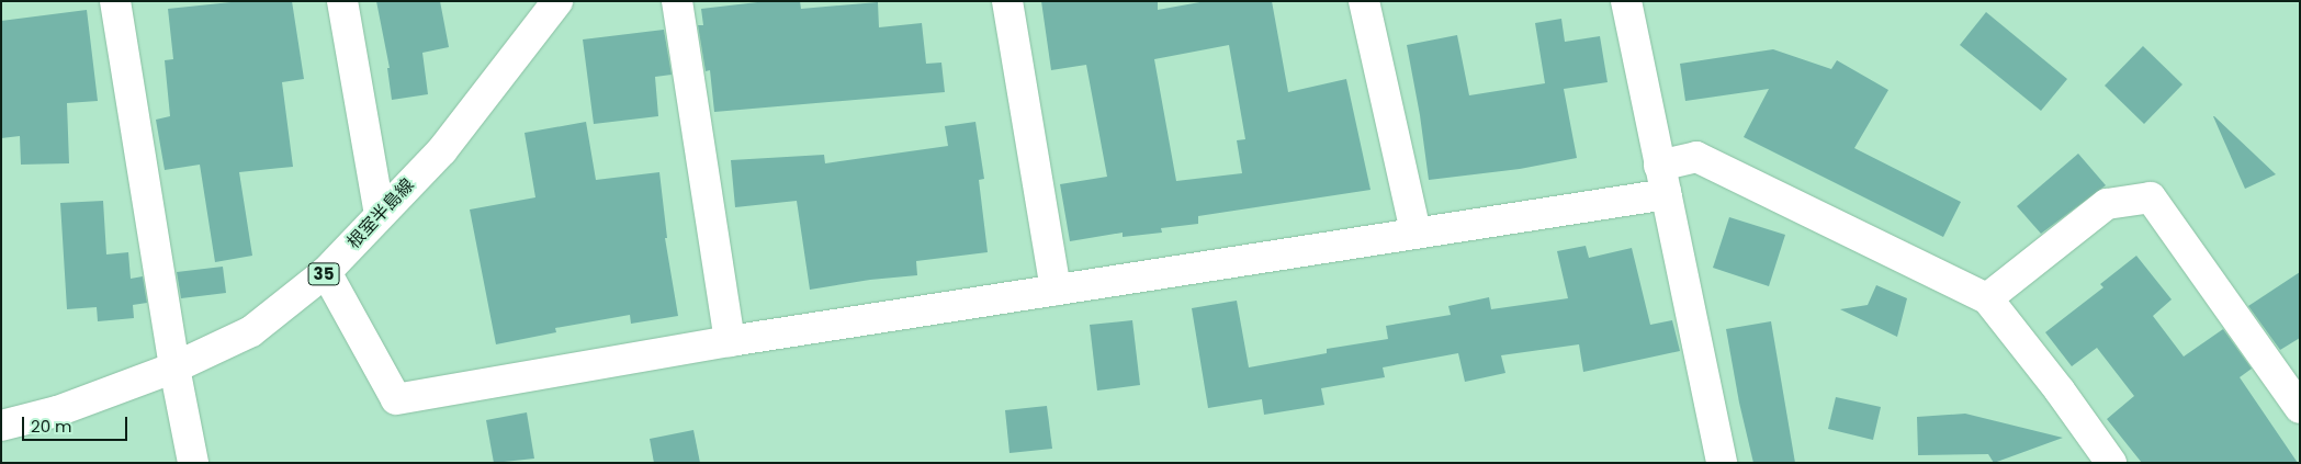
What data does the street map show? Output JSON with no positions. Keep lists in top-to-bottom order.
{
  "streets": {
    "street": ["根室半島線", "35"]
  },
  "scale_bar": "20 m"
}
